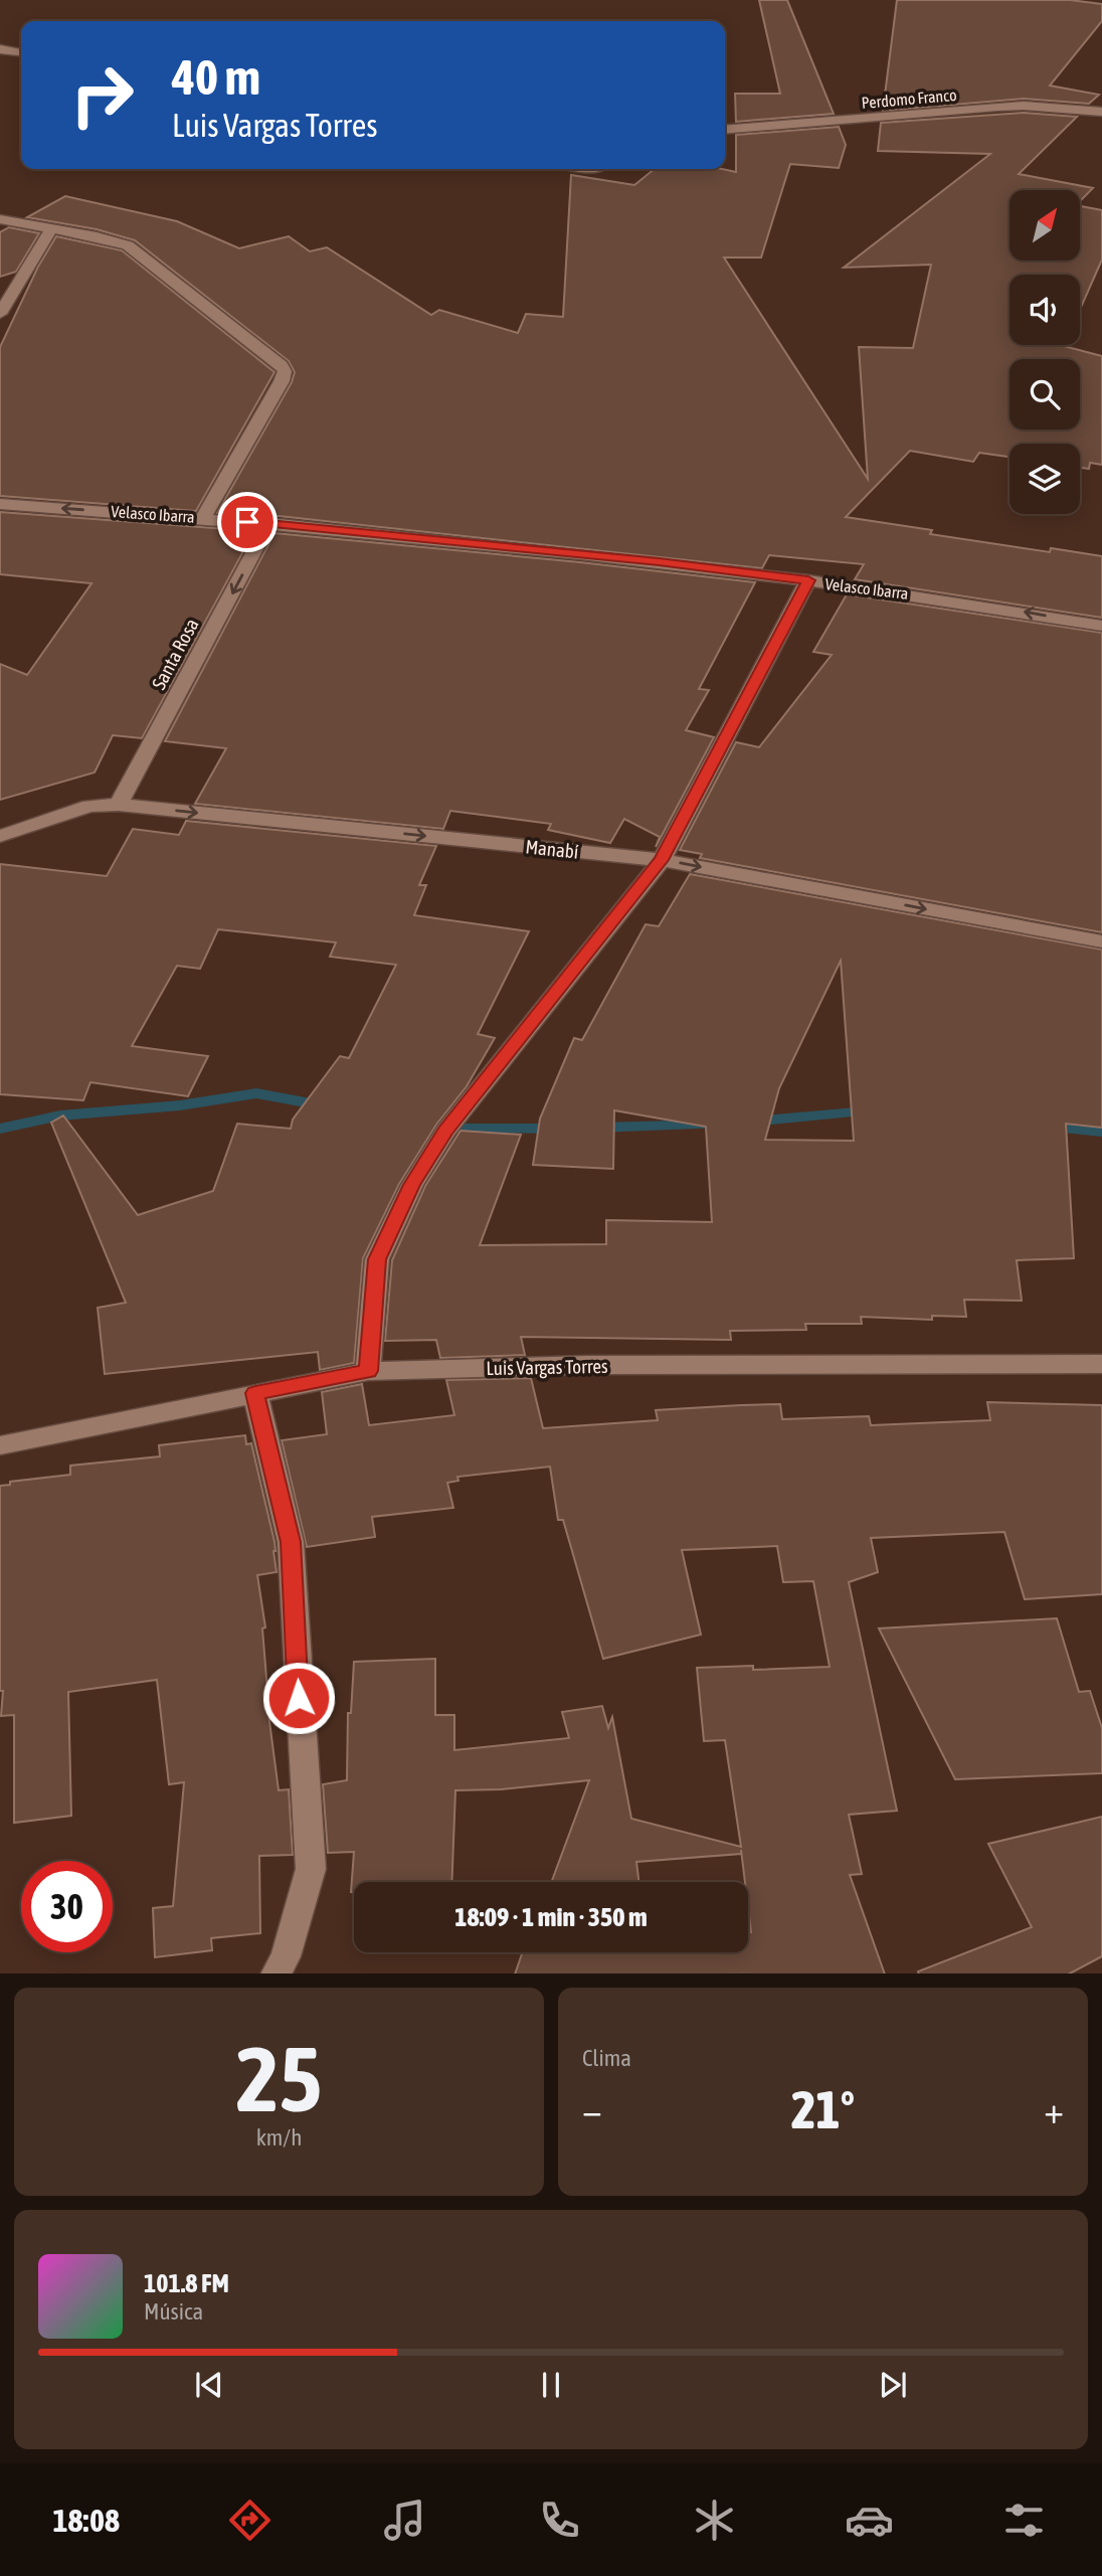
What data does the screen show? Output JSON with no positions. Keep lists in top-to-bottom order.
{
  "streets": {
    "street": [
      "Perdomo Franco",
      "Velasco Ibarra",
      "Santa Rosa",
      "Manabí",
      "Luis Vargas Torres"
    ]
  },
  "crossings": [
    ["Velasco Ibarra", "Santa Rosa"],
    ["Santa Rosa", "Manabí"]
  ],
  "one_way": ["Velasco Ibarra", "Santa Rosa", "Manabí"],
  "north": "top right",
  "page": {
    "turn": ["40 m", "Luis Vargas Torres"],
    "limit": "30",
    "trip": "18:09 · 1 min · 350 m",
    "tile": [
      ["25", "km/h"],
      "Clima"
    ],
    "heat": ["−", "21°", "+"],
    "song": ["101.8 FM", "Música"],
    "tabs": "18:08"
  }
}
